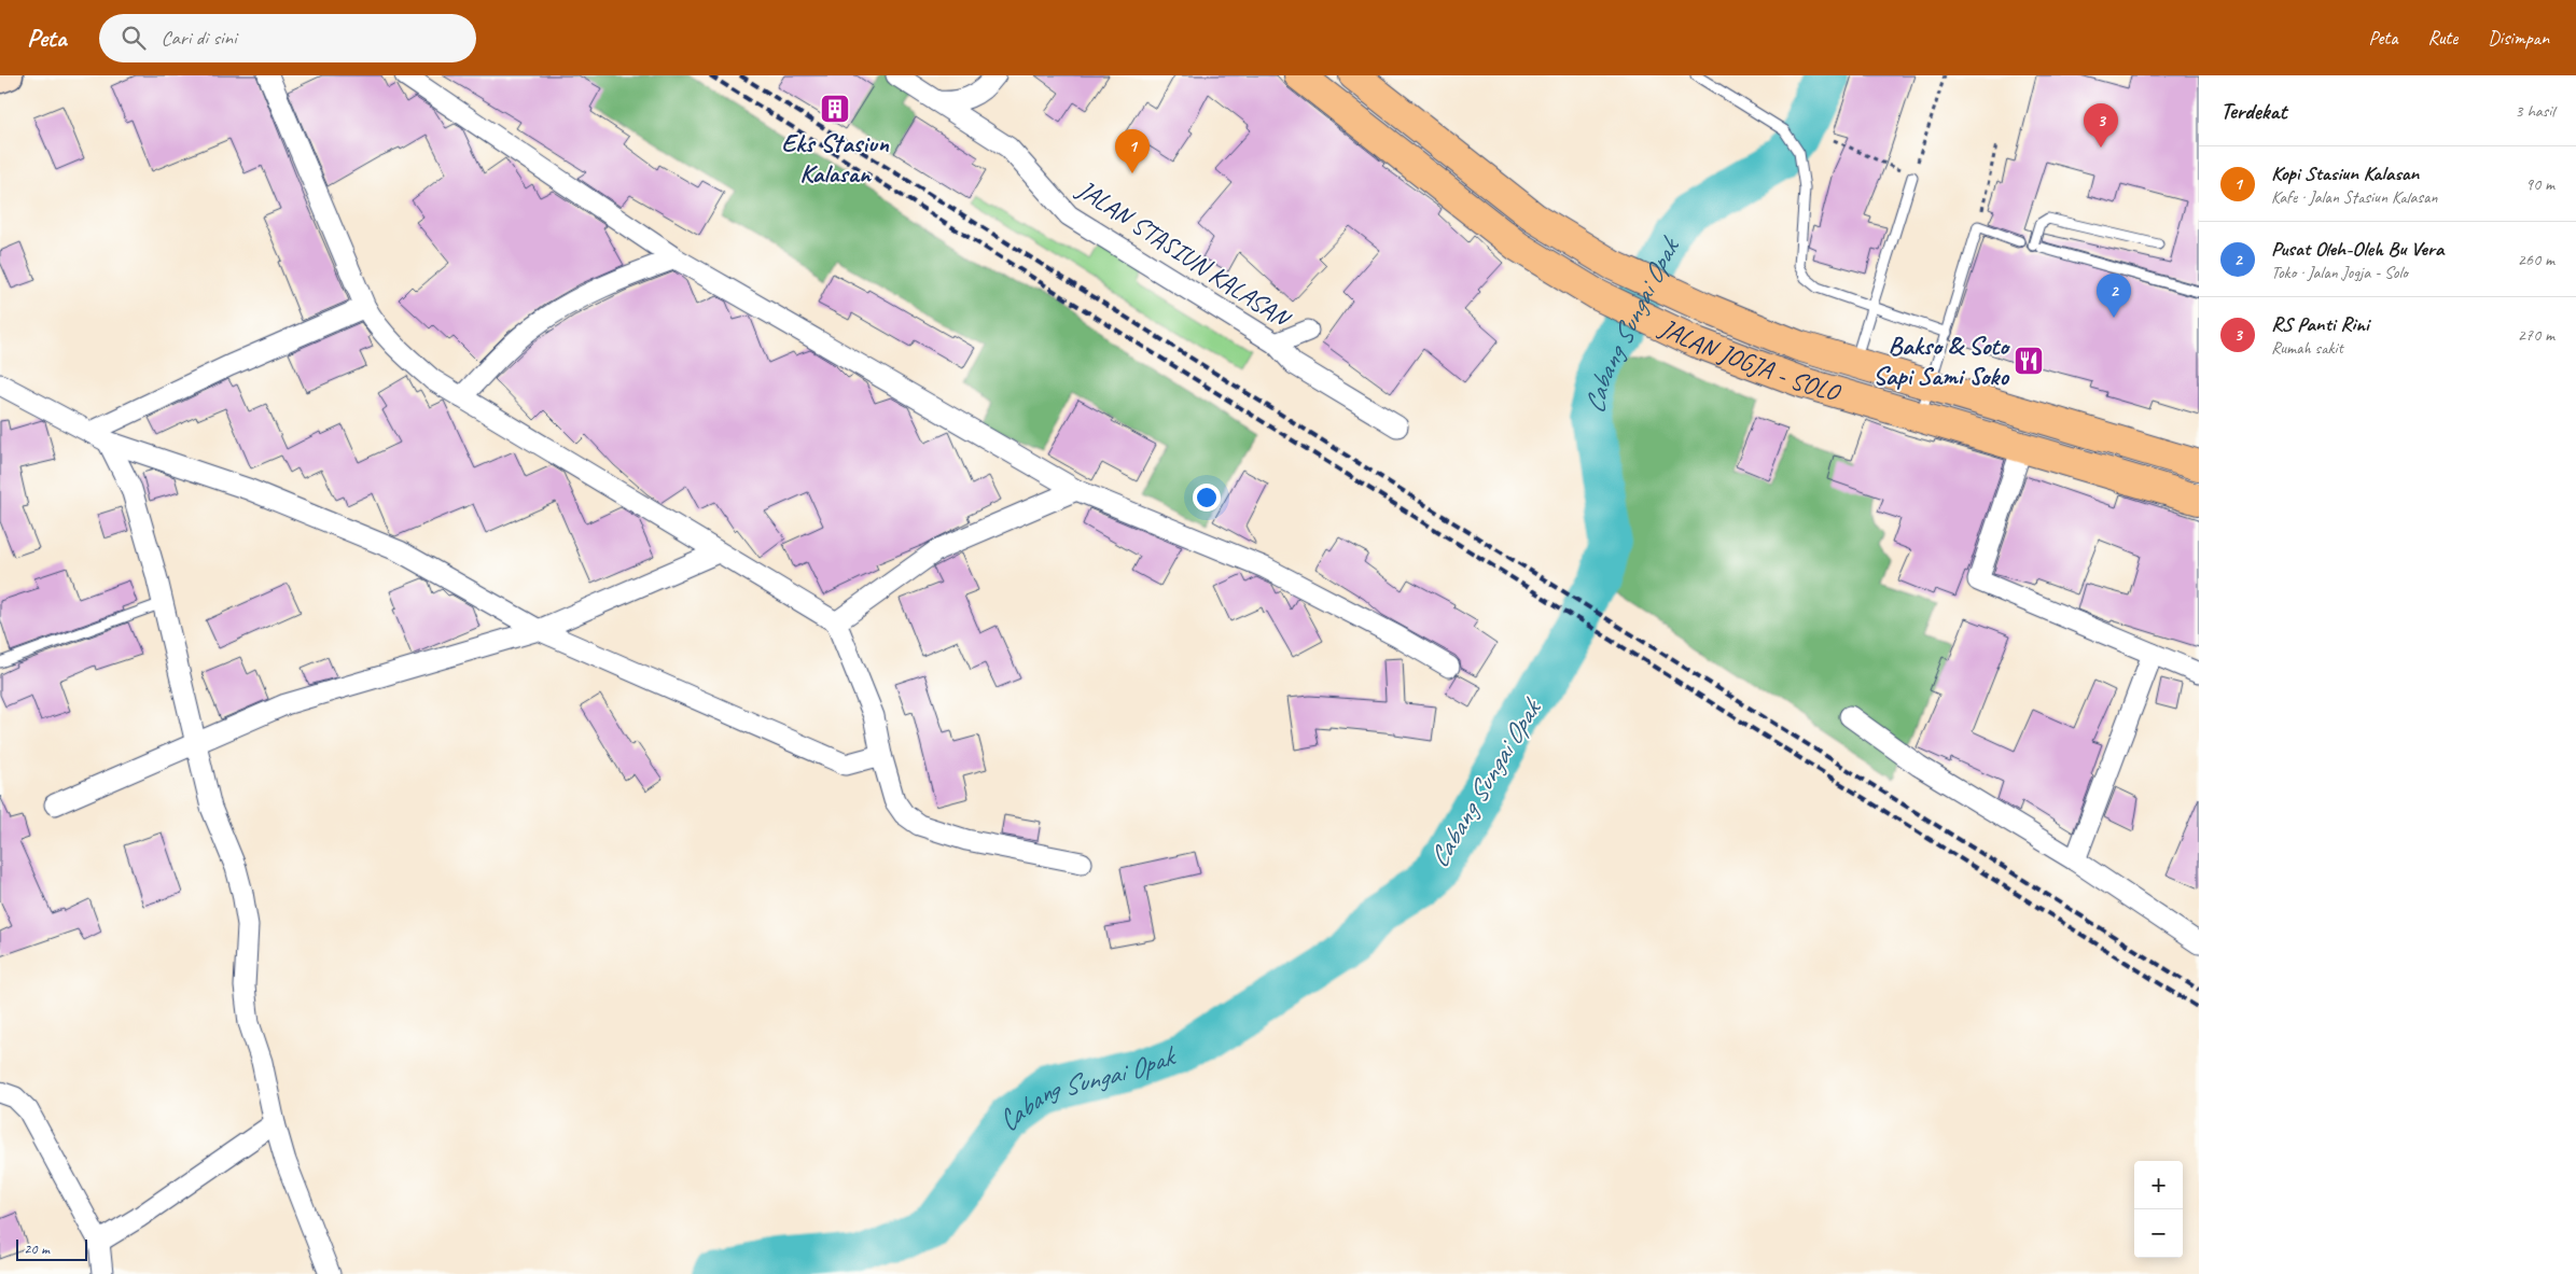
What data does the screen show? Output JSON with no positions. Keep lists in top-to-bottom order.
{
  "streets": {
    "highway": ["JALAN JOGJA - SOLO"],
    "street": ["JALAN STASIUN KALASAN"]
  },
  "water": ["Cabang Sungai Opak"],
  "places": {
    "building": ["Eks Stasiun Kalasan"],
    "restaurant": ["Bakso & Soto Sapi Sami Soko"]
  },
  "scale_bar": "20 m",
  "page": {
    "header": "Peta",
    "search": "Cari di sini",
    "nav": ["Peta", "Rute", "Disimpan"],
    "heading": ["Terdekat", "3 hasil"],
    "pins": ["3", "1", "2"],
    "list": [
      {
        "mark": "1",
        "name": "Kopi Stasiun Kalasan",
        "note": "Kafe · Jalan Stasiun Kalasan",
        "value": "90 m"
      },
      {
        "mark": "2",
        "name": "Pusat Oleh-Oleh Bu Vera",
        "note": "Toko · Jalan Jogja - Solo",
        "value": "260 m"
      },
      {
        "mark": "3",
        "name": "RS Panti Rini",
        "note": "Rumah sakit",
        "value": "270 m"
      }
    ],
    "map_buttons": ["+", "−"],
    "scale": "20 m"
  }
}
